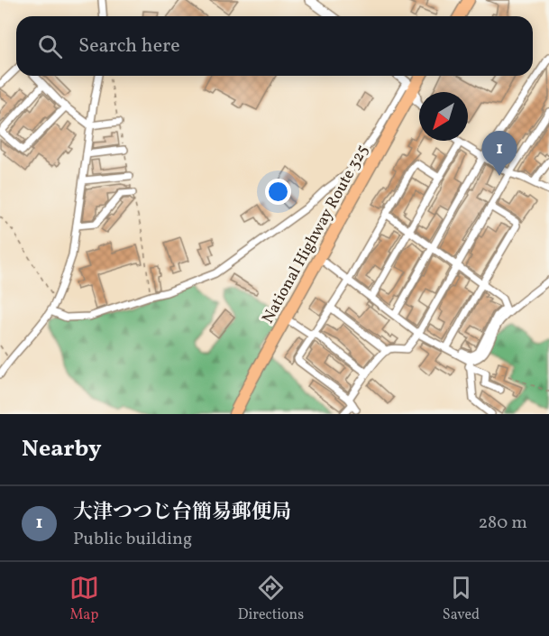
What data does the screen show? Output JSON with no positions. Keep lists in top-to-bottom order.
{
  "streets": {
    "highway": ["National Highway Route 325"]
  },
  "north": "bottom left",
  "page": {
    "search": "Search here",
    "pins": "1",
    "heading": "Nearby",
    "list": [
      {
        "mark": "1",
        "name": "大津つつじ台簡易郵便局",
        "note": "Public building",
        "value": "280 m"
      }
    ],
    "nav": ["Map", "Directions", "Saved"]
  }
}
